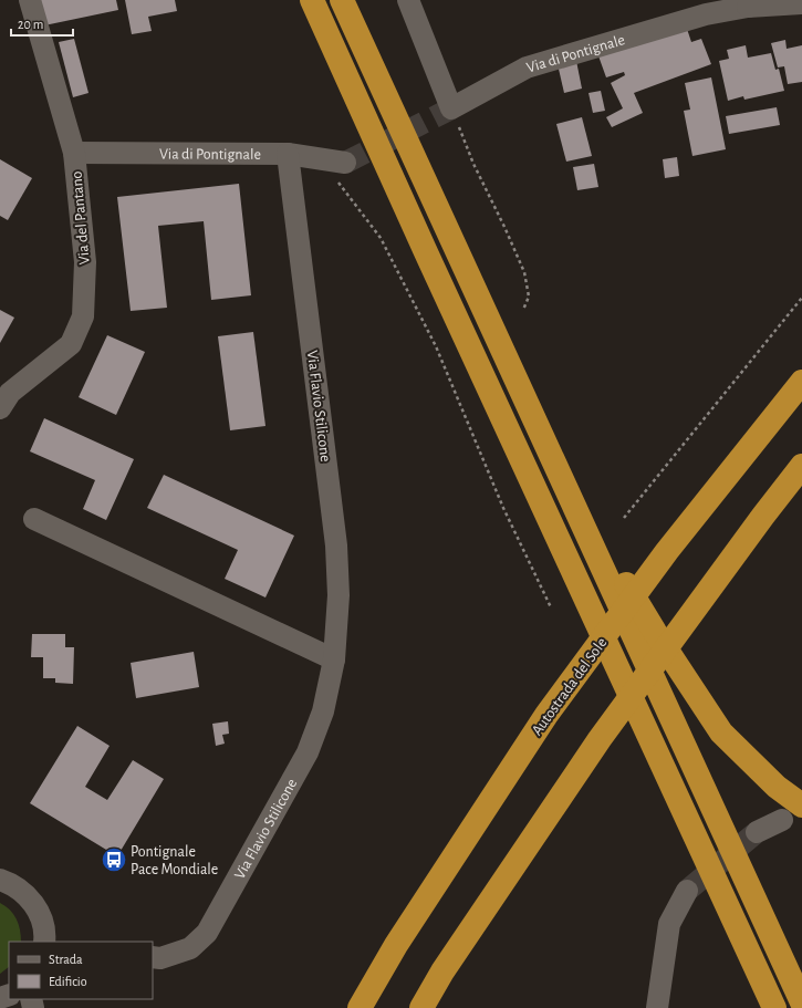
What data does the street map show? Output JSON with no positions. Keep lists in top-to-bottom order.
{
  "streets": {
    "highway": ["Autostrada del Sole"],
    "street": ["Via di Pontignale", "Via del Pantano", "Via Flavio Stilicone"]
  },
  "crossings": [
    ["Via di Pontignale", "Via del Pantano"],
    ["Via di Pontignale", "Via Flavio Stilicone"]
  ],
  "places": {
    "bus stop": ["Pontignale Pace Mondiale"]
  },
  "legend": ["Strada", "Edificio"],
  "scale_bar": "20 m"
}
